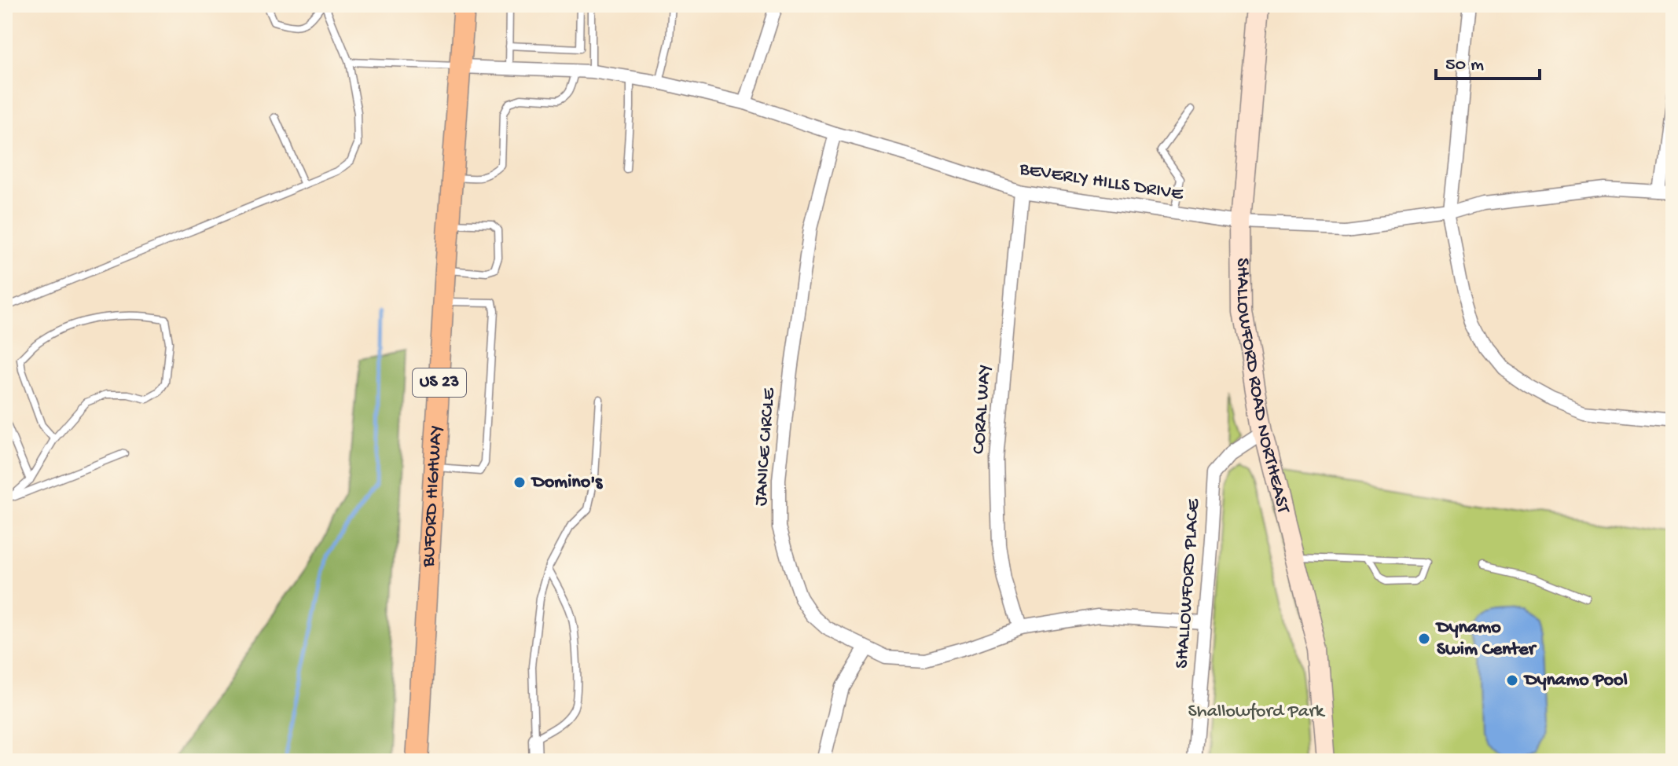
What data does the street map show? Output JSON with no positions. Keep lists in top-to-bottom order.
{
  "streets": {
    "main road": ["US 23", "BUFORD HIGHWAY"],
    "street": [
      "BEVERLY HILLS DRIVE",
      "SHALLOWFORD ROAD NORTHEAST",
      "CORAL WAY",
      "JANICE CIRCLE",
      "SHALLOWFORD PLACE"
    ]
  },
  "crossings": [
    ["BEVERLY HILLS DRIVE", "SHALLOWFORD ROAD NORTHEAST"],
    ["BEVERLY HILLS DRIVE", "CORAL WAY"],
    ["BEVERLY HILLS DRIVE", "JANICE CIRCLE"],
    ["BEVERLY HILLS DRIVE", "BUFORD HIGHWAY"],
    ["SHALLOWFORD ROAD NORTHEAST", "SHALLOWFORD PLACE"],
    ["CORAL WAY", "JANICE CIRCLE"],
    ["JANICE CIRCLE", "SHALLOWFORD PLACE"]
  ],
  "parks": ["Shallowford Park"],
  "places": ["Domino's", "Dynamo Swim Center", "Dynamo Pool"],
  "scale_bar": "50 m"
}
